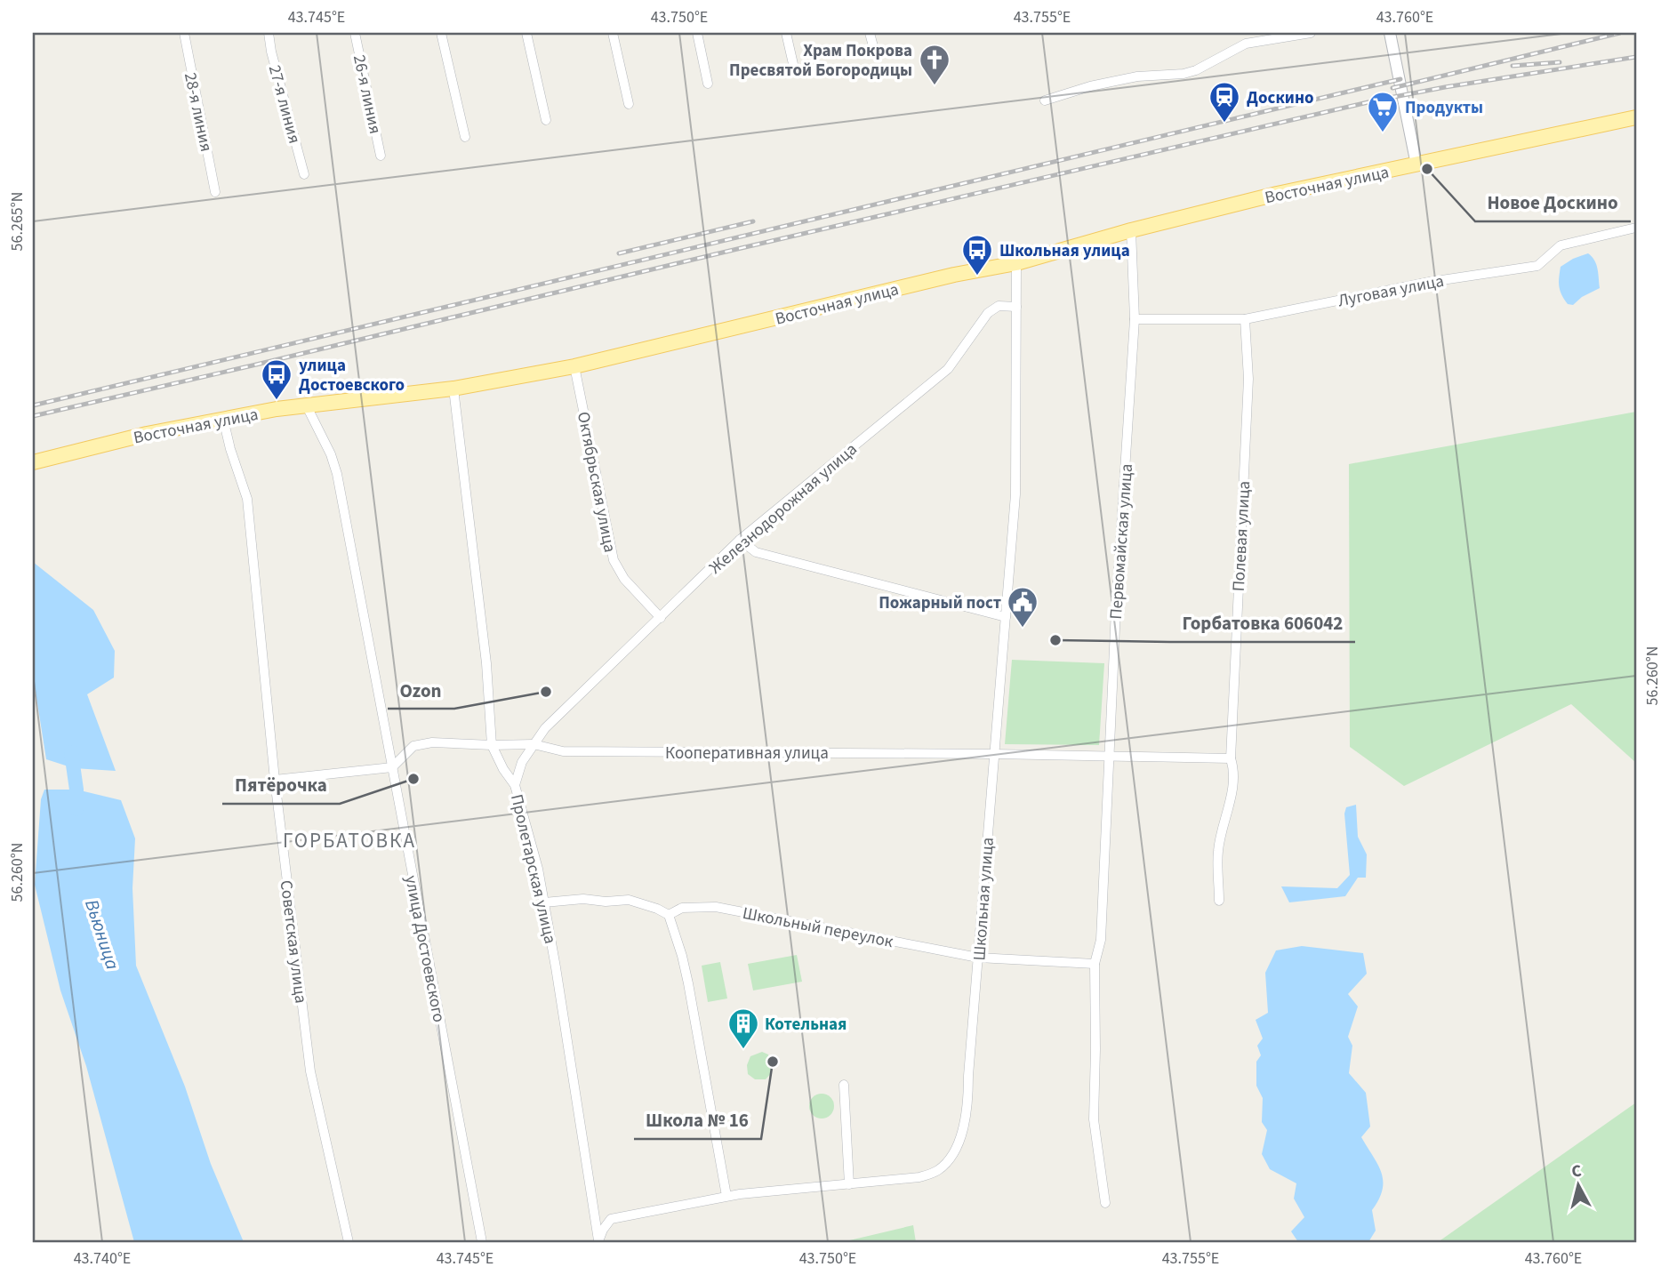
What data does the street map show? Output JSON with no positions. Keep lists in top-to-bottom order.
{
  "streets": {
    "main road": ["Восточная улица"],
    "street": [
      "26-я линия",
      "27-я линия",
      "28-я линия",
      "Луговая улица",
      "Октябрьская улица",
      "Железнодорожная улица",
      "Полевая улица",
      "Первомайская улица",
      "Кооперативная улица",
      "Пролетарская улица",
      "Школьная улица",
      "Школьный переулок",
      "Советская улица",
      "улица Достоевского"
    ]
  },
  "crossings": [
    ["Восточная улица", "Октябрьская улица"],
    ["Восточная улица", "Первомайская улица"],
    ["Восточная улица", "Пролетарская улица"],
    ["Восточная улица", "Школьная улица"],
    ["Восточная улица", "Советская улица"],
    ["Восточная улица", "улица Достоевского"],
    ["Луговая улица", "Полевая улица"],
    ["Луговая улица", "Первомайская улица"],
    ["Октябрьская улица", "Железнодорожная улица"],
    ["Железнодорожная улица", "Кооперативная улица"],
    ["Железнодорожная улица", "Пролетарская улица"],
    ["Железнодорожная улица", "Школьная улица"],
    ["Полевая улица", "Кооперативная улица"],
    ["Первомайская улица", "Кооперативная улица"],
    ["Первомайская улица", "Школьный переулок"],
    ["Кооперативная улица", "Пролетарская улица"],
    ["Кооперативная улица", "Школьная улица"],
    ["Кооперативная улица", "улица Достоевского"],
    ["Школьная улица", "Школьный переулок"]
  ],
  "districts": ["ГОРБАТОВКА"],
  "water": ["Вьюница"],
  "places": {
    "church": ["Храм Покрова Пресвятой Богородицы"],
    "station": ["Доскино"],
    "supermarket": ["Продукты"],
    "other": [
      "Новое Доскино",
      "Горбатовка 606042",
      "Ozon",
      "Пятёрочка",
      "Школа № 16"
    ],
    "bus stop": ["Школьная улица", "улица Достоевского"],
    "public building": ["Пожарный пост"],
    "building": ["Котельная"]
  },
  "north": "top",
  "coordinates": [
    "43.745°E",
    "43.750°E",
    "43.755°E",
    "43.760°E",
    "56.265°N",
    "56.260°N",
    "43.740°E"
  ]
}
